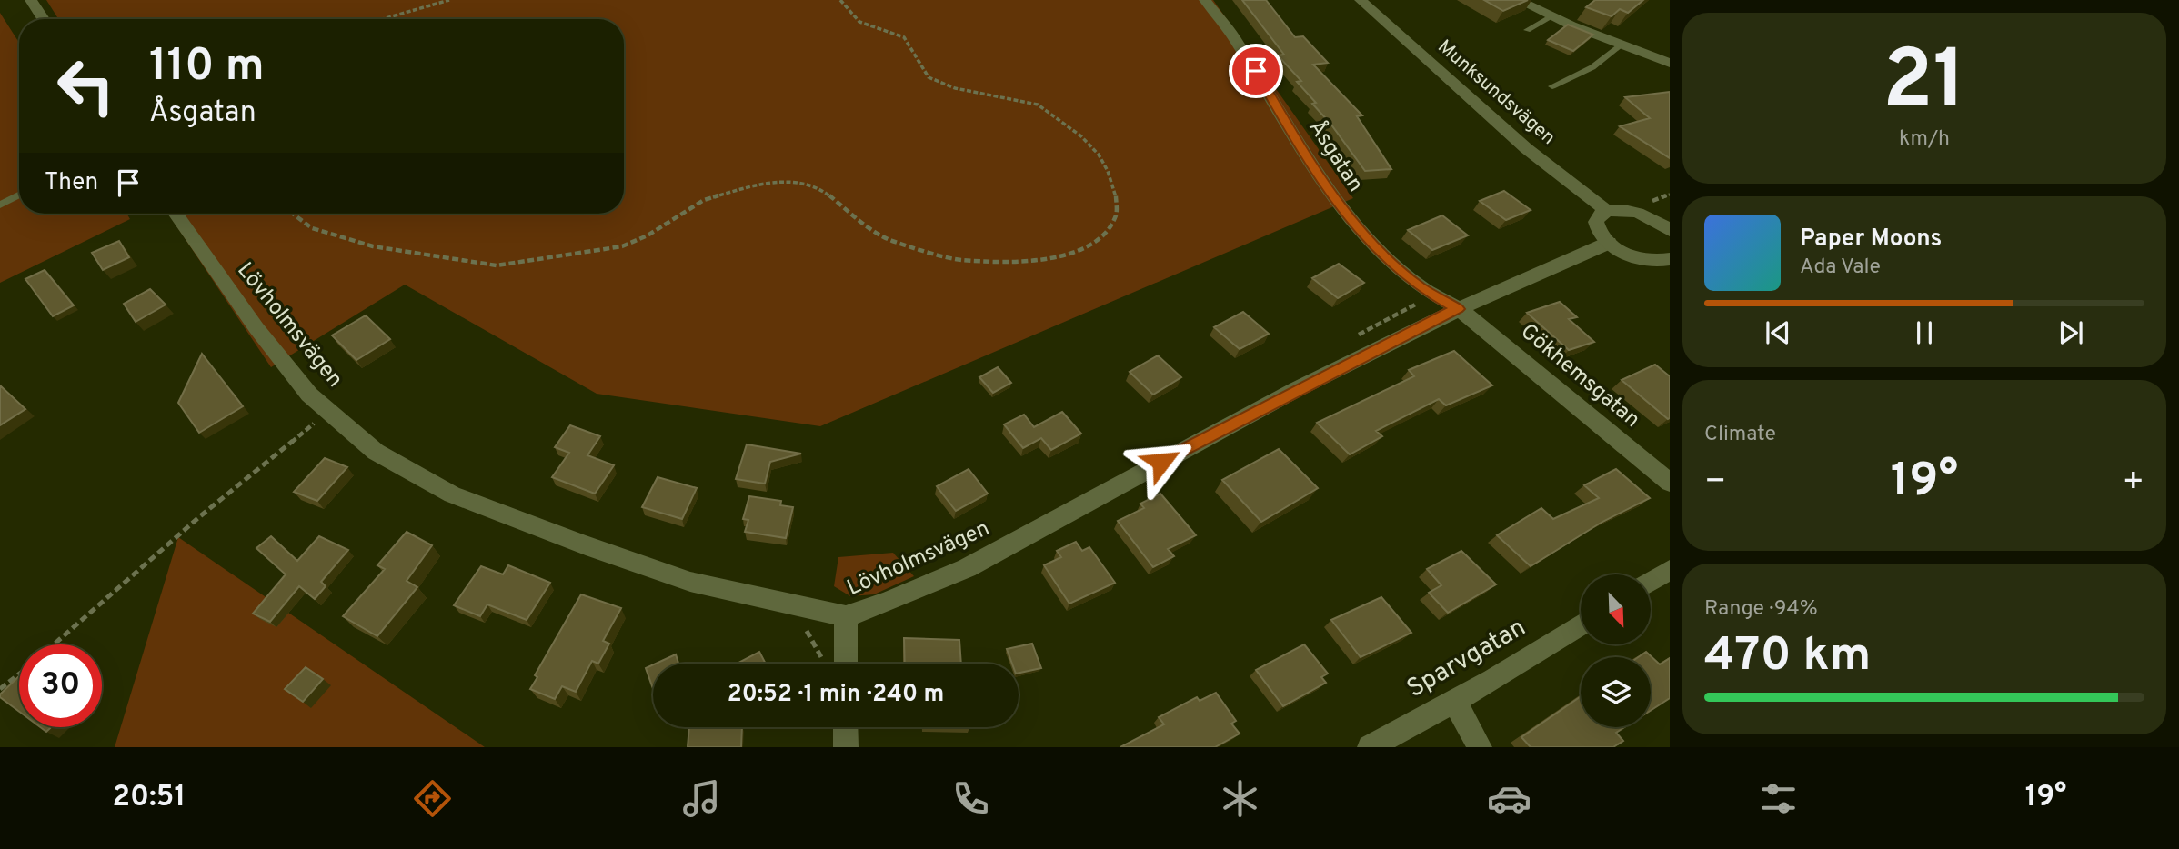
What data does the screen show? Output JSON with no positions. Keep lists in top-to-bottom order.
{
  "streets": {
    "street": [
      "Munksundsvägen",
      "Åsgatan",
      "Lövholmsvägen",
      "Gökhemsgatan",
      "Sparvgatan"
    ]
  },
  "crossings": [
    ["Åsgatan", "Lövholmsvägen"],
    ["Åsgatan", "Gökhemsgatan"],
    ["Lövholmsvägen", "Gökhemsgatan"]
  ],
  "north": "bottom right",
  "page": {
    "tile": [
      ["21", "km/h"],
      "Climate",
      ["Range · 94%", "470 km"]
    ],
    "turn": ["110 m", "Åsgatan"],
    "then": "Then",
    "song": ["Paper Moons", "Ada Vale"],
    "heat": ["−", "19°", "+"],
    "limit": "30",
    "trip": "20:52 · 1 min · 240 m",
    "tabs": ["20:51", "19°"]
  }
}
